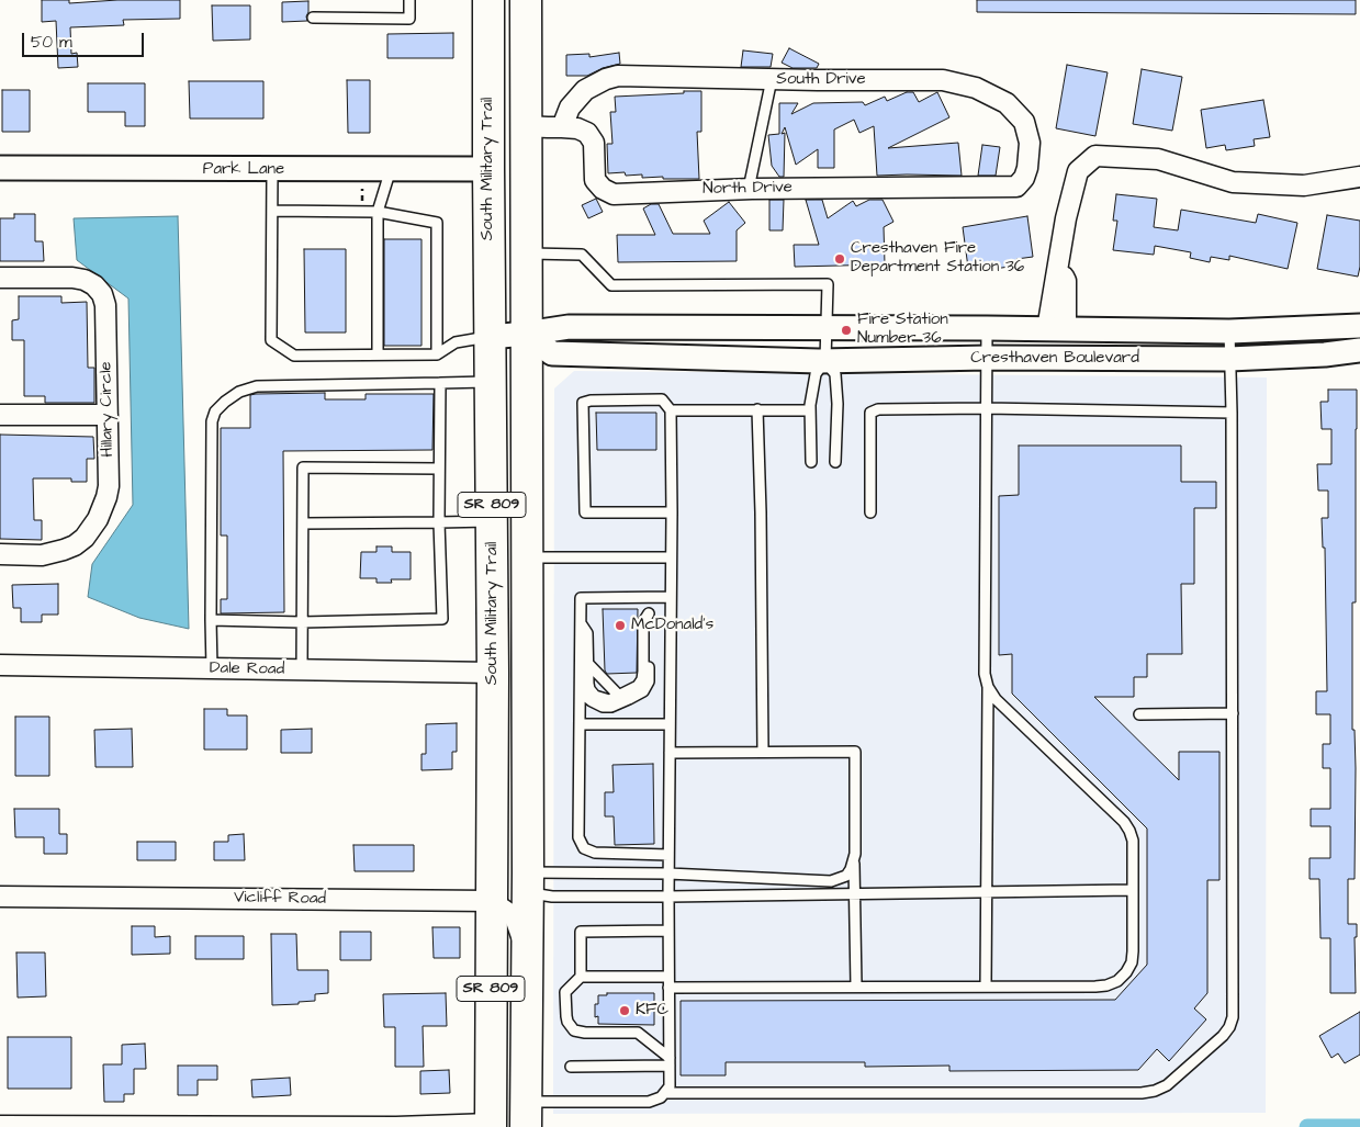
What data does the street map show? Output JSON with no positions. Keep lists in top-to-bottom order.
{
  "streets": {
    "main road": ["South Military Trail", "SR 809"],
    "street": [
      "South Drive",
      "Park Lane",
      "North Drive",
      "Cresthaven Boulevard",
      "Hillary Circle",
      "Dale Road",
      "Vicliff Road"
    ]
  },
  "crossings": [
    ["South Drive", "North Drive"],
    ["South Military Trail", "Park Lane"],
    ["South Military Trail", "North Drive"],
    ["South Military Trail", "Cresthaven Boulevard"],
    ["South Military Trail", "Dale Road"],
    ["South Military Trail", "Vicliff Road"]
  ],
  "places": [
    "Cresthaven Fire Department Station 36",
    "Fire Station Number 36",
    "McDonald's",
    "KFC"
  ],
  "scale_bar": "50 m"
}
